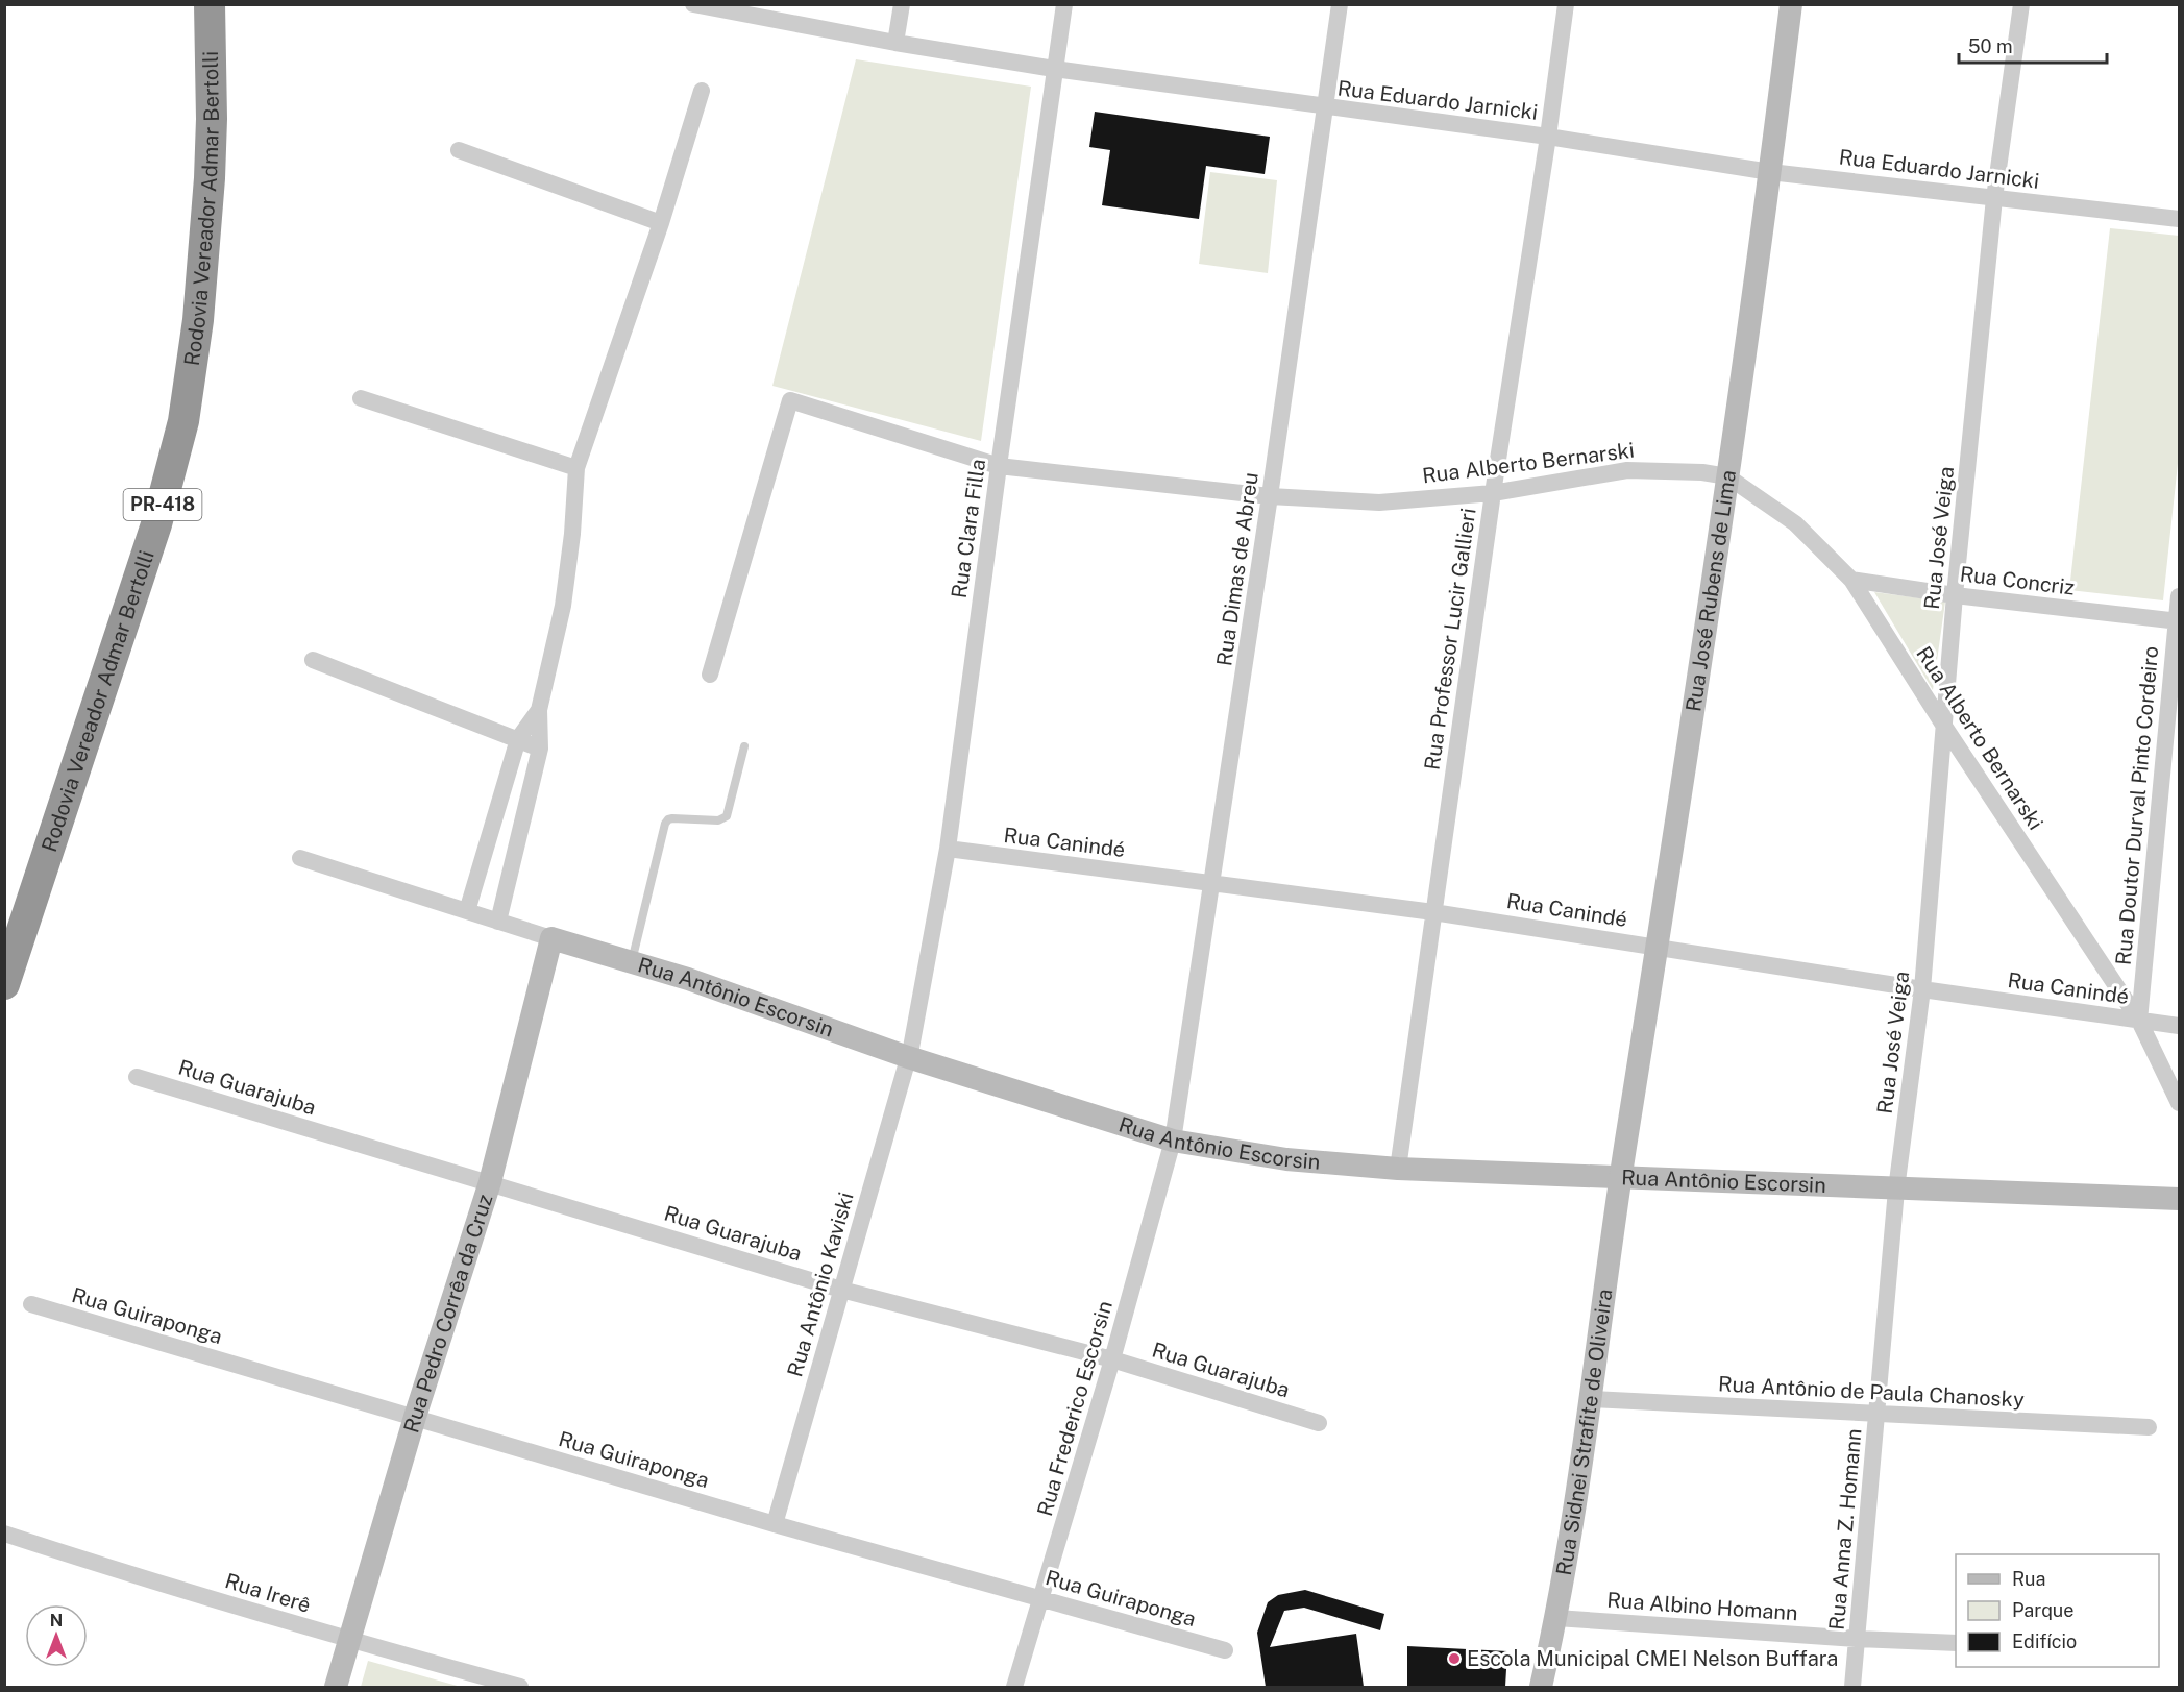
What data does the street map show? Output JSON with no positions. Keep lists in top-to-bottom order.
{
  "streets": {
    "highway": ["Rodovia Vereador Admar Bertolli", "PR-418"],
    "street": [
      "Rua Eduardo Jarnicki",
      "Rua Alberto Bernarski",
      "Rua Clara Filla",
      "Rua José Veiga",
      "Rua Dimas de Abreu",
      "Rua Concriz",
      "Rua José Rubens de Lima",
      "Rua Professor Lucir Gallieri",
      "Rua Doutor Durval Pinto Cordeiro",
      "Rua Canindé",
      "Rua Antônio Escorsin",
      "Rua Guarajuba",
      "Rua Antônio Kaviski",
      "Rua Pedro Corrêa da Cruz",
      "Rua Guiraponga",
      "Rua Antônio de Paula Chanosky",
      "Rua Frederico Escorsin",
      "Rua Sidnei Strafite de Oliveira",
      "Rua Anna Z. Homann",
      "Rua Irerê",
      "Rua Albino Homann"
    ]
  },
  "crossings": [
    ["Rua Eduardo Jarnicki", "Rua Clara Filla"],
    ["Rua Eduardo Jarnicki", "Rua José Veiga"],
    ["Rua Eduardo Jarnicki", "Rua Dimas de Abreu"],
    ["Rua Eduardo Jarnicki", "Rua José Rubens de Lima"],
    ["Rua Eduardo Jarnicki", "Rua Professor Lucir Gallieri"],
    ["Rua Alberto Bernarski", "Rua Clara Filla"],
    ["Rua Alberto Bernarski", "Rua José Veiga"],
    ["Rua Alberto Bernarski", "Rua Dimas de Abreu"],
    ["Rua Alberto Bernarski", "Rua Concriz"],
    ["Rua Alberto Bernarski", "Rua José Rubens de Lima"],
    ["Rua Alberto Bernarski", "Rua Professor Lucir Gallieri"],
    ["Rua Alberto Bernarski", "Rua Doutor Durval Pinto Cordeiro"],
    ["Rua Alberto Bernarski", "Rua Canindé"],
    ["Rua Clara Filla", "Rua Canindé"],
    ["Rua Clara Filla", "Rua Antônio Escorsin"],
    ["Rua Clara Filla", "Rua Antônio Kaviski"],
    ["Rua José Veiga", "Rua Concriz"],
    ["Rua José Veiga", "Rua Canindé"],
    ["Rua José Veiga", "Rua Antônio Escorsin"],
    ["Rua José Veiga", "Rua Anna Z. Homann"],
    ["Rua Dimas de Abreu", "Rua Canindé"],
    ["Rua Dimas de Abreu", "Rua Antônio Escorsin"],
    ["Rua Dimas de Abreu", "Rua Frederico Escorsin"],
    ["Rua Concriz", "Rua Doutor Durval Pinto Cordeiro"],
    ["Rua José Rubens de Lima", "Rua Canindé"],
    ["Rua José Rubens de Lima", "Rua Antônio Escorsin"],
    ["Rua José Rubens de Lima", "Rua Sidnei Strafite de Oliveira"],
    ["Rua Professor Lucir Gallieri", "Rua Canindé"],
    ["Rua Professor Lucir Gallieri", "Rua Antônio Escorsin"],
    ["Rua Doutor Durval Pinto Cordeiro", "Rua Canindé"],
    ["Rua Antônio Escorsin", "Rua Antônio Kaviski"],
    ["Rua Antônio Escorsin", "Rua Pedro Corrêa da Cruz"],
    ["Rua Antônio Escorsin", "Rua Frederico Escorsin"],
    ["Rua Antônio Escorsin", "Rua Sidnei Strafite de Oliveira"],
    ["Rua Antônio Escorsin", "Rua Anna Z. Homann"],
    ["Rua Guarajuba", "Rua Antônio Kaviski"],
    ["Rua Guarajuba", "Rua Pedro Corrêa da Cruz"],
    ["Rua Guarajuba", "Rua Frederico Escorsin"],
    ["Rua Antônio Kaviski", "Rua Guiraponga"],
    ["Rua Pedro Corrêa da Cruz", "Rua Guiraponga"],
    ["Rua Pedro Corrêa da Cruz", "Rua Irerê"],
    ["Rua Guiraponga", "Rua Frederico Escorsin"],
    ["Rua Antônio de Paula Chanosky", "Rua Sidnei Strafite de Oliveira"],
    ["Rua Antônio de Paula Chanosky", "Rua Anna Z. Homann"],
    ["Rua Sidnei Strafite de Oliveira", "Rua Albino Homann"],
    ["Rua Anna Z. Homann", "Rua Albino Homann"]
  ],
  "places": ["Escola Municipal CMEI Nelson Buffara"],
  "legend": ["Rua", "Parque", "Edifício"],
  "scale_bar": "50 m",
  "north": "top"
}
